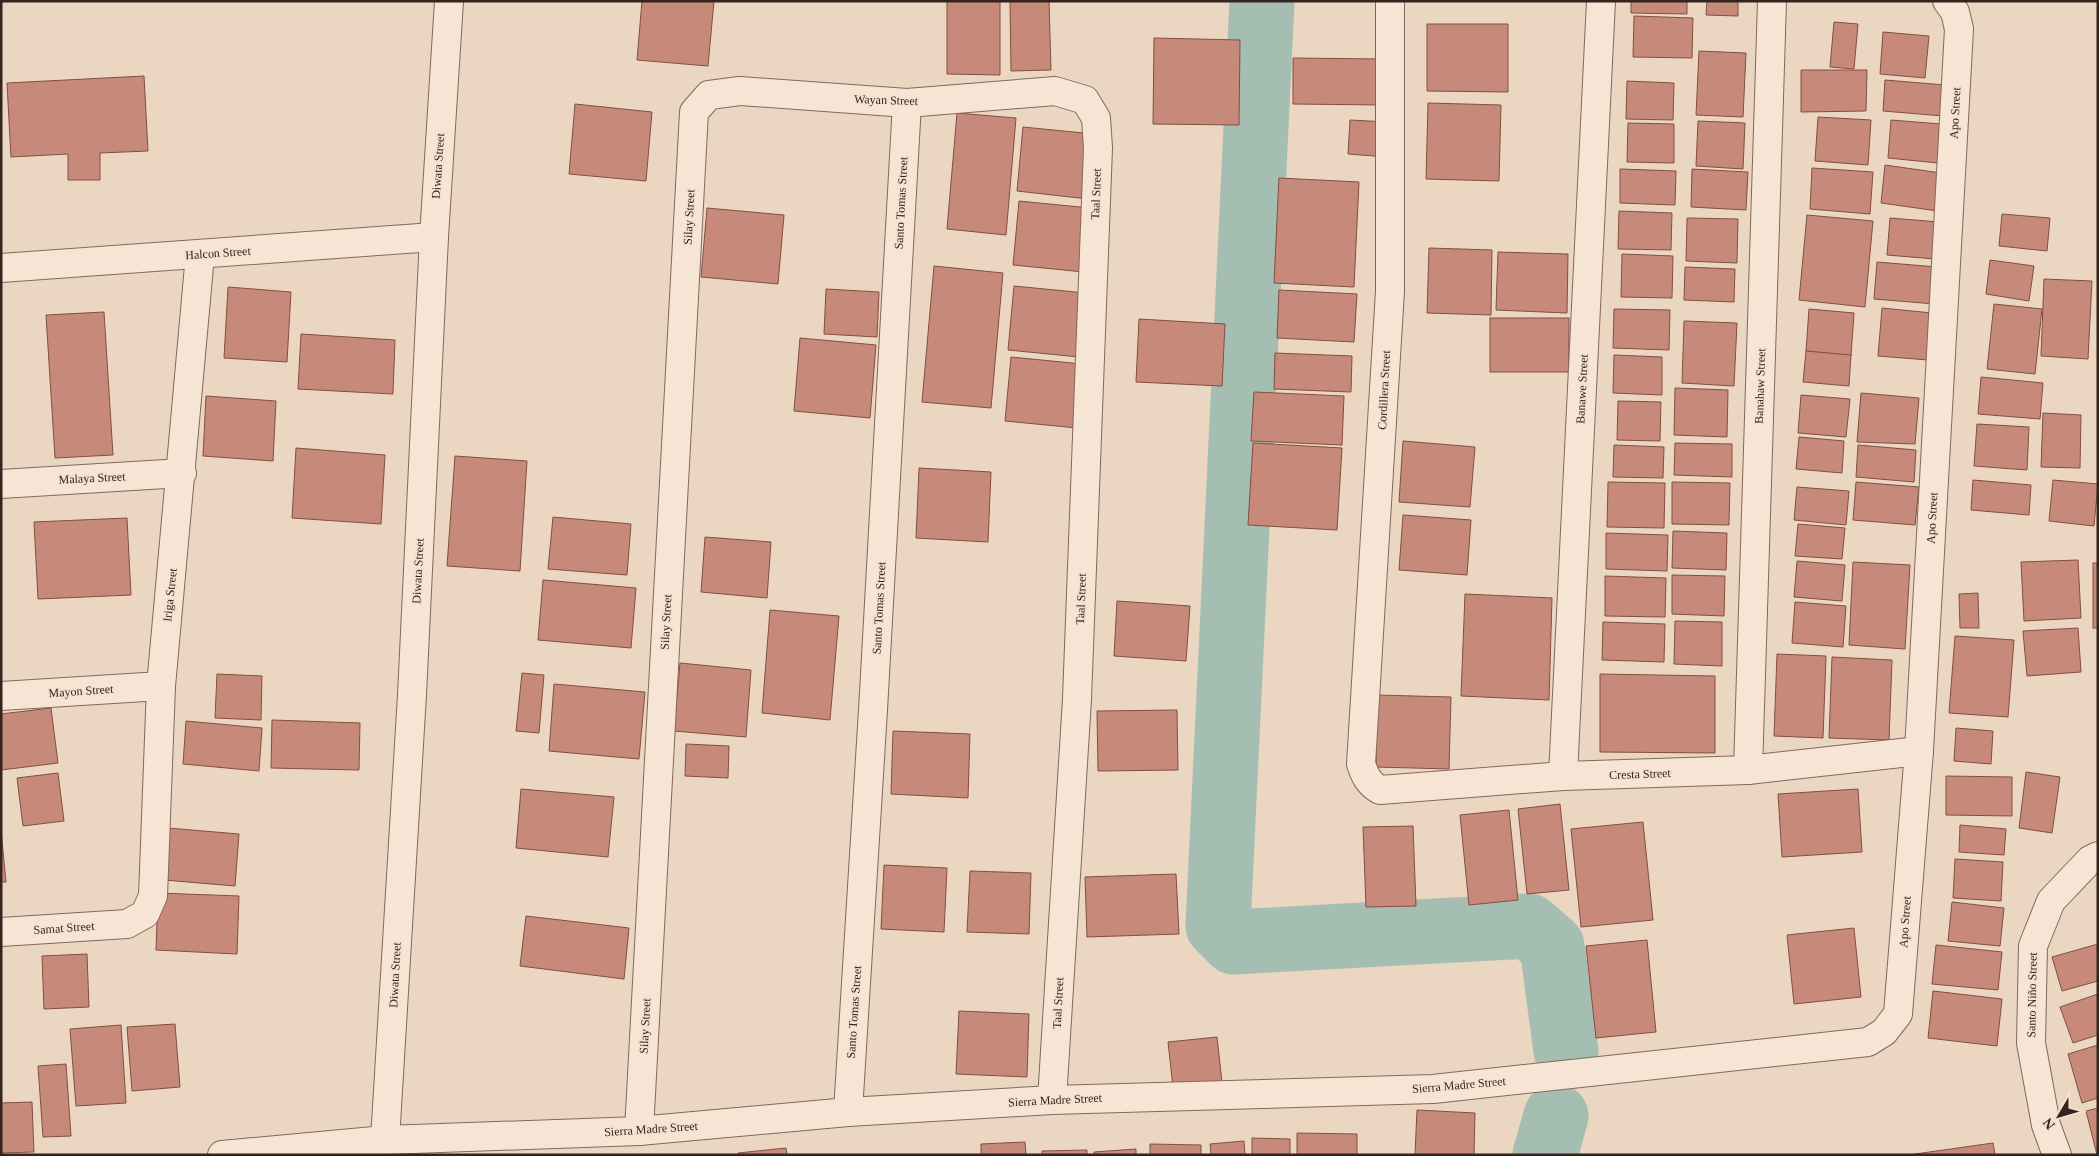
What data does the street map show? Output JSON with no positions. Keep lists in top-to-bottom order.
{
  "streets": {
    "street": [
      "Wayan Street",
      "Apo Street",
      "Diwata Street",
      "Taal Street",
      "Santo Tomas Street",
      "Silay Street",
      "Halcon Street",
      "Banahaw Street",
      "Banawe Street",
      "Cordillera Street",
      "Malaya Street",
      "Iriga Street",
      "Mayon Street",
      "Cresta Street",
      "Samat Street",
      "Santo Niño Street",
      "Sierra Madre Street"
    ]
  },
  "crossings": [
    ["Wayan Street", "Taal Street"],
    ["Wayan Street", "Santo Tomas Street"],
    ["Wayan Street", "Silay Street"],
    ["Apo Street", "Cresta Street"],
    ["Apo Street", "Sierra Madre Street"],
    ["Diwata Street", "Halcon Street"],
    ["Diwata Street", "Sierra Madre Street"],
    ["Taal Street", "Sierra Madre Street"],
    ["Santo Tomas Street", "Sierra Madre Street"],
    ["Silay Street", "Sierra Madre Street"],
    ["Halcon Street", "Iriga Street"],
    ["Banahaw Street", "Cresta Street"],
    ["Banawe Street", "Cresta Street"],
    ["Cordillera Street", "Cresta Street"],
    ["Malaya Street", "Iriga Street"],
    ["Iriga Street", "Mayon Street"],
    ["Iriga Street", "Samat Street"]
  ],
  "north": "bottom left"
}
